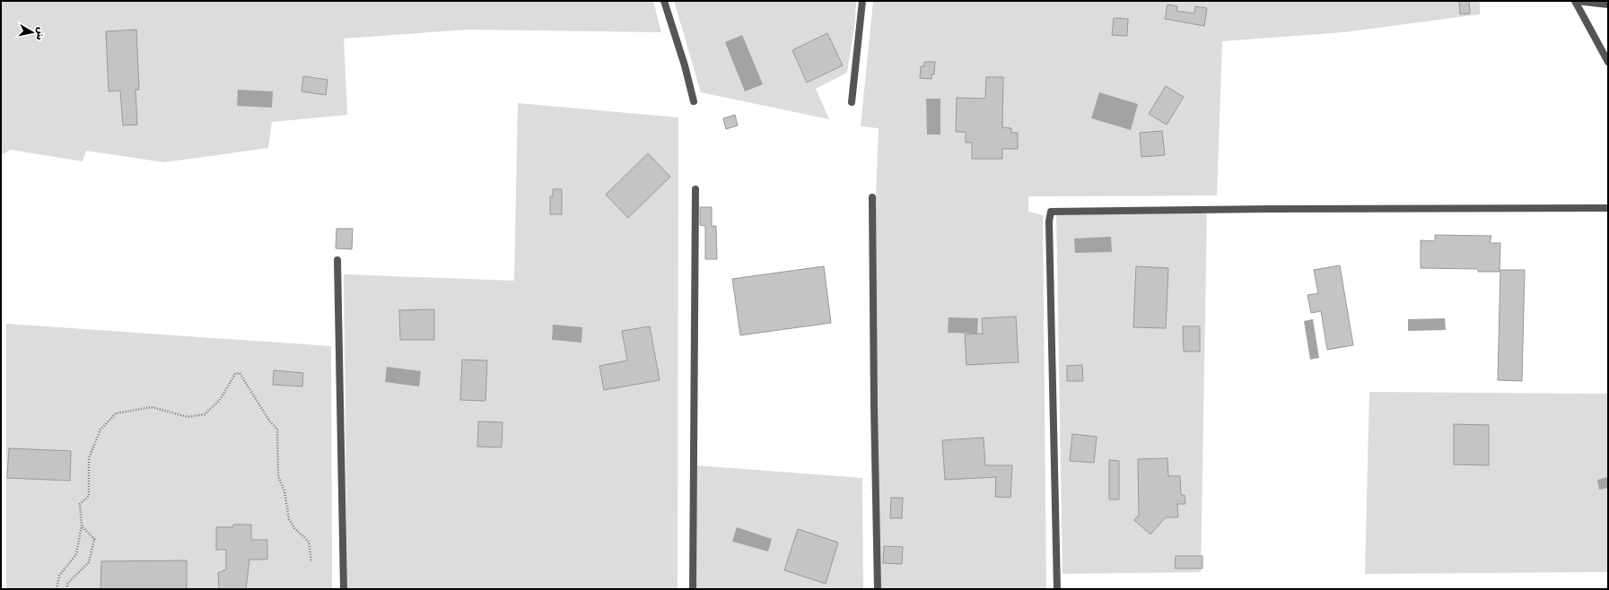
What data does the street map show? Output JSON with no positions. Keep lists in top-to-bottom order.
{
  "north": "right"
}
